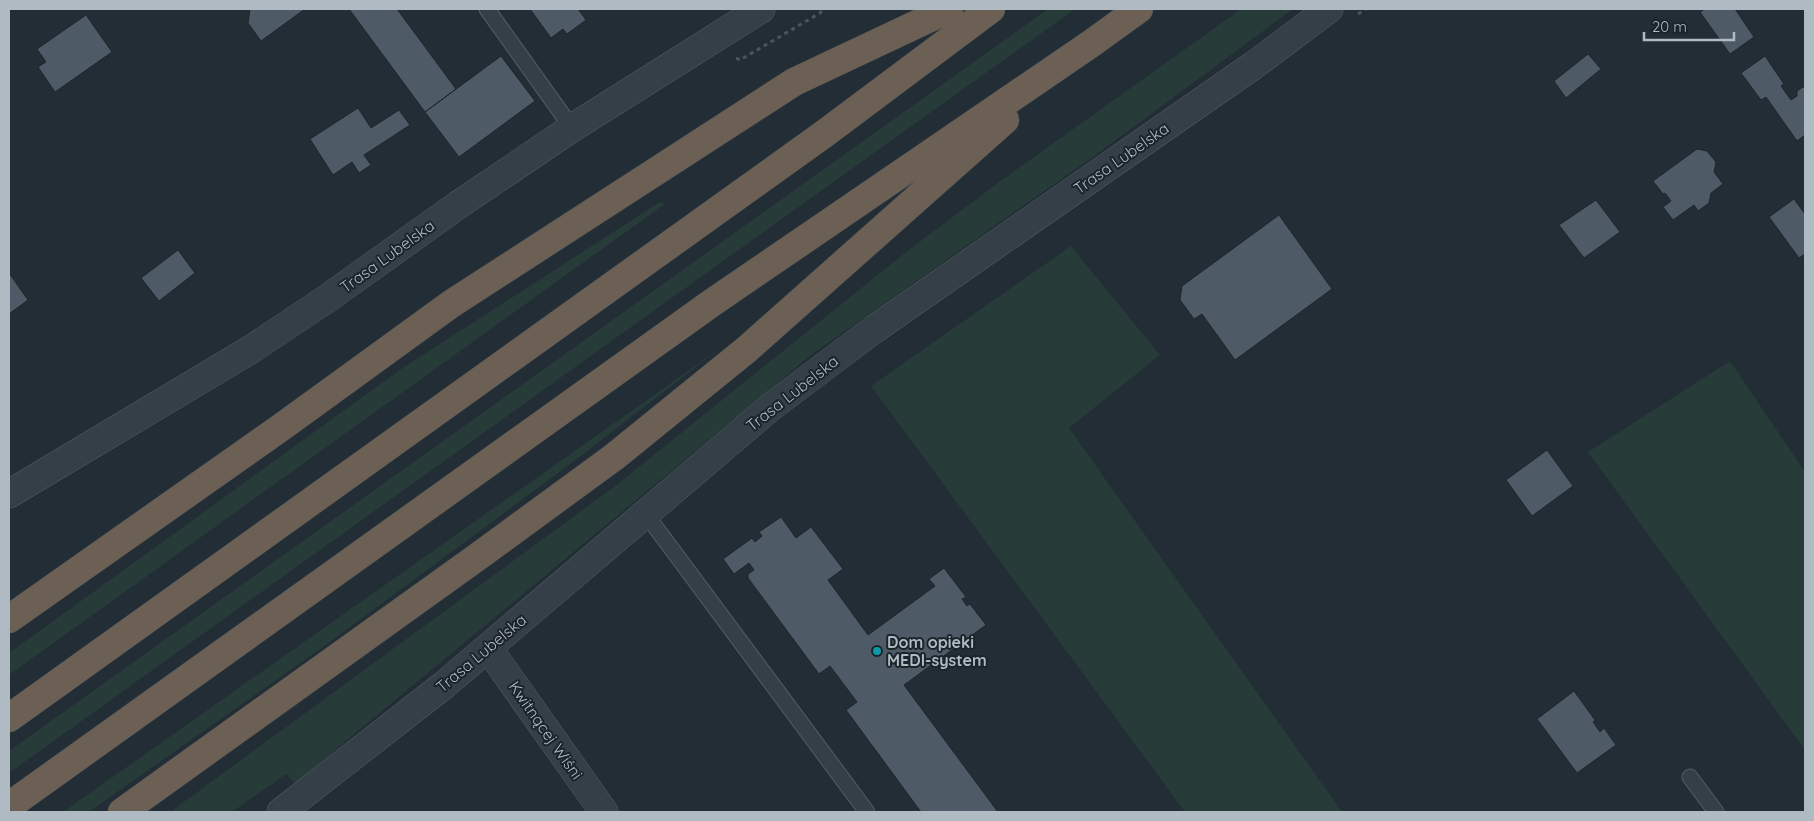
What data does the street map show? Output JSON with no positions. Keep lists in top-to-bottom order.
{
  "streets": {
    "street": ["Trasa Lubelska", "Kwitnącej Wiśni"]
  },
  "crossings": [
    ["Trasa Lubelska", "Kwitnącej Wiśni"]
  ],
  "places": ["Dom opieki MEDI-system"],
  "scale_bar": "20 m"
}
